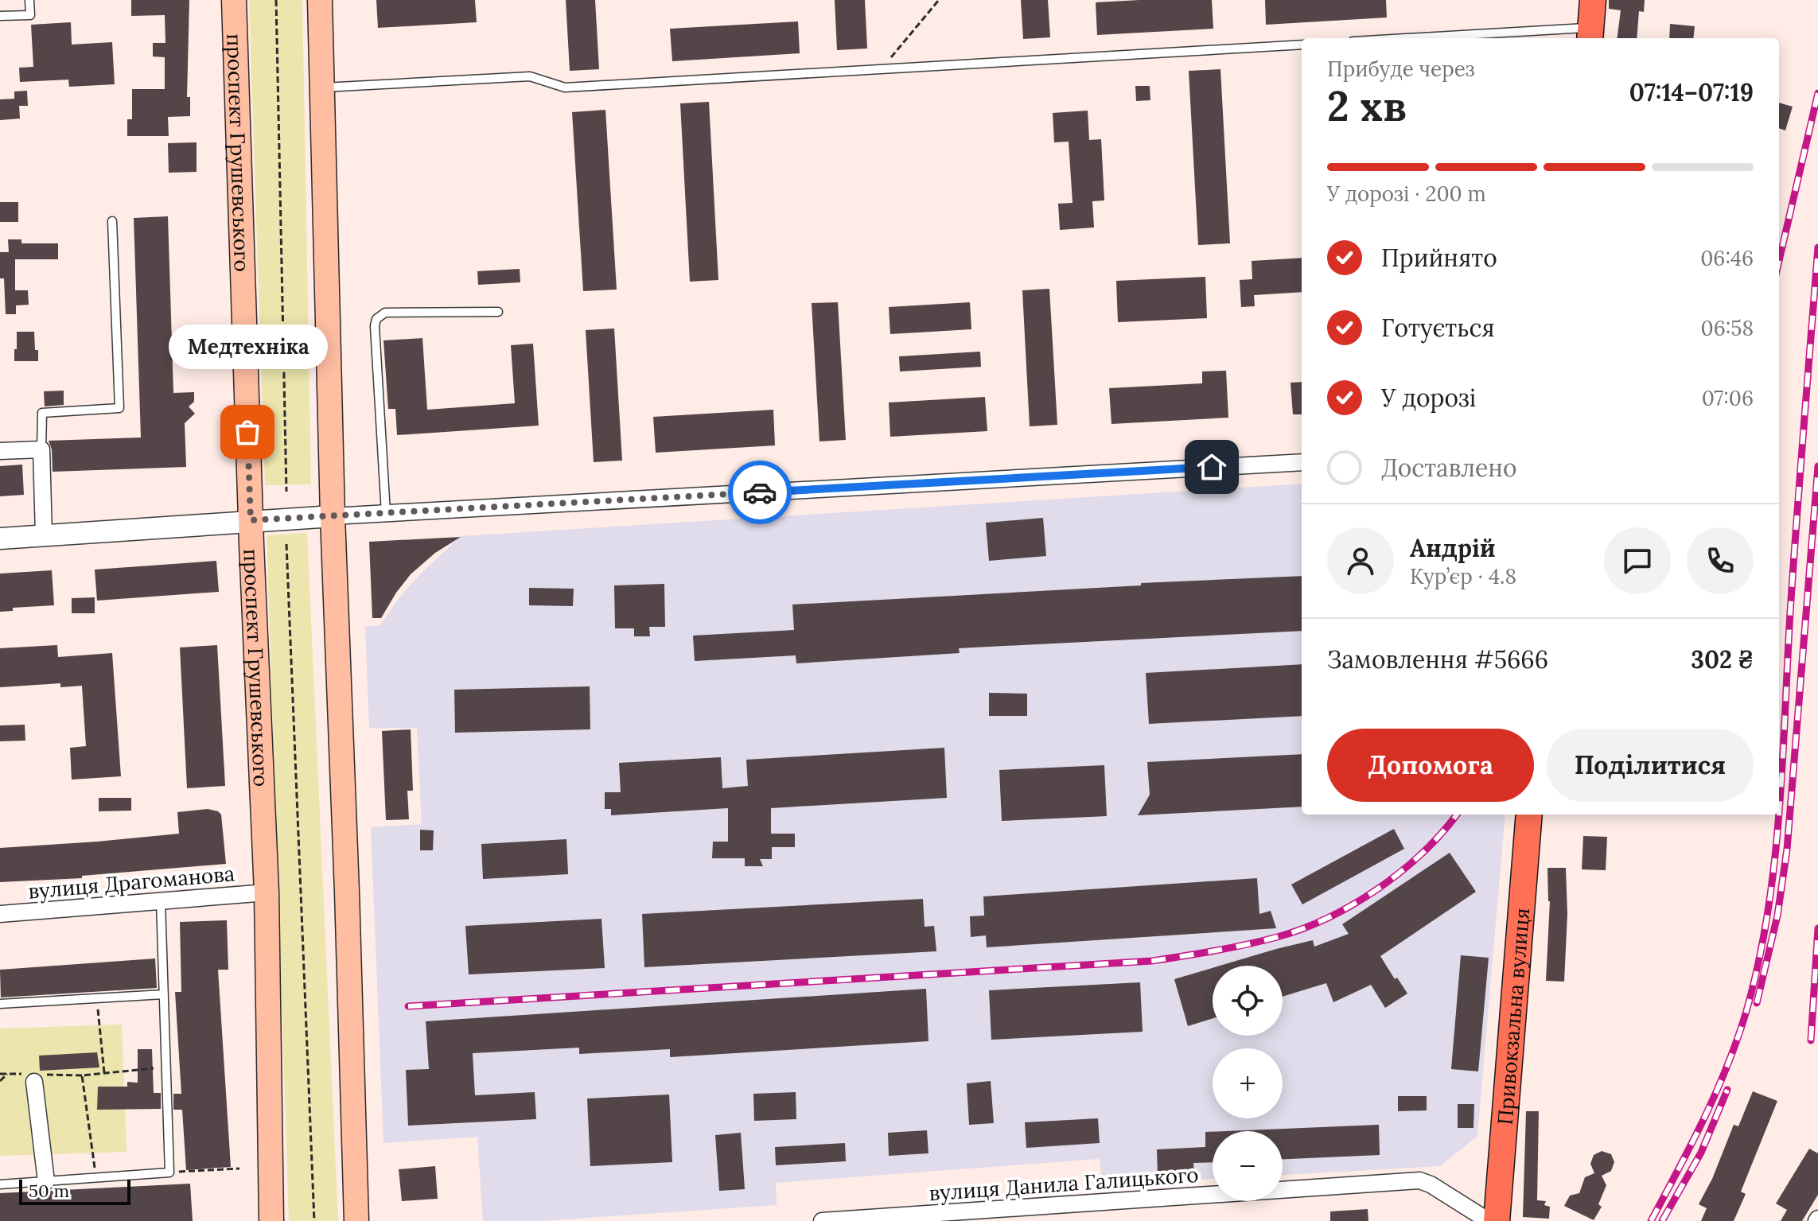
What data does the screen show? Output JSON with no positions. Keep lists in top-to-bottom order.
{
  "streets": {
    "main road": ["проспект Грушевського", "Привокзальна вулиця"],
    "street": ["вулиця Драгоманова", "вулиця Данила Галицького"]
  },
  "crossings": [
    ["проспект Грушевського", "вулиця Драгоманова"]
  ],
  "places": ["Медтехніка"],
  "scale_bar": "50 m",
  "page": {
    "heading": ["2 хв", "Прибуде через", "07:14–07:19"],
    "panel": [
      "Андрій",
      "Кур’єр · 4.8",
      "Замовлення #5666",
      "302 ₴"
    ],
    "bar": "У дорозі · 200 m",
    "list": [
      ["Прийнято", "06:46"],
      ["Готується", "06:58"],
      ["У дорозі", "07:06"],
      "Доставлено"
    ],
    "bubble": "Медтехніка",
    "buttons": ["Допомога", "Поділитися"],
    "map_buttons": ["+", "−"],
    "scale": "50 m"
  }
}
